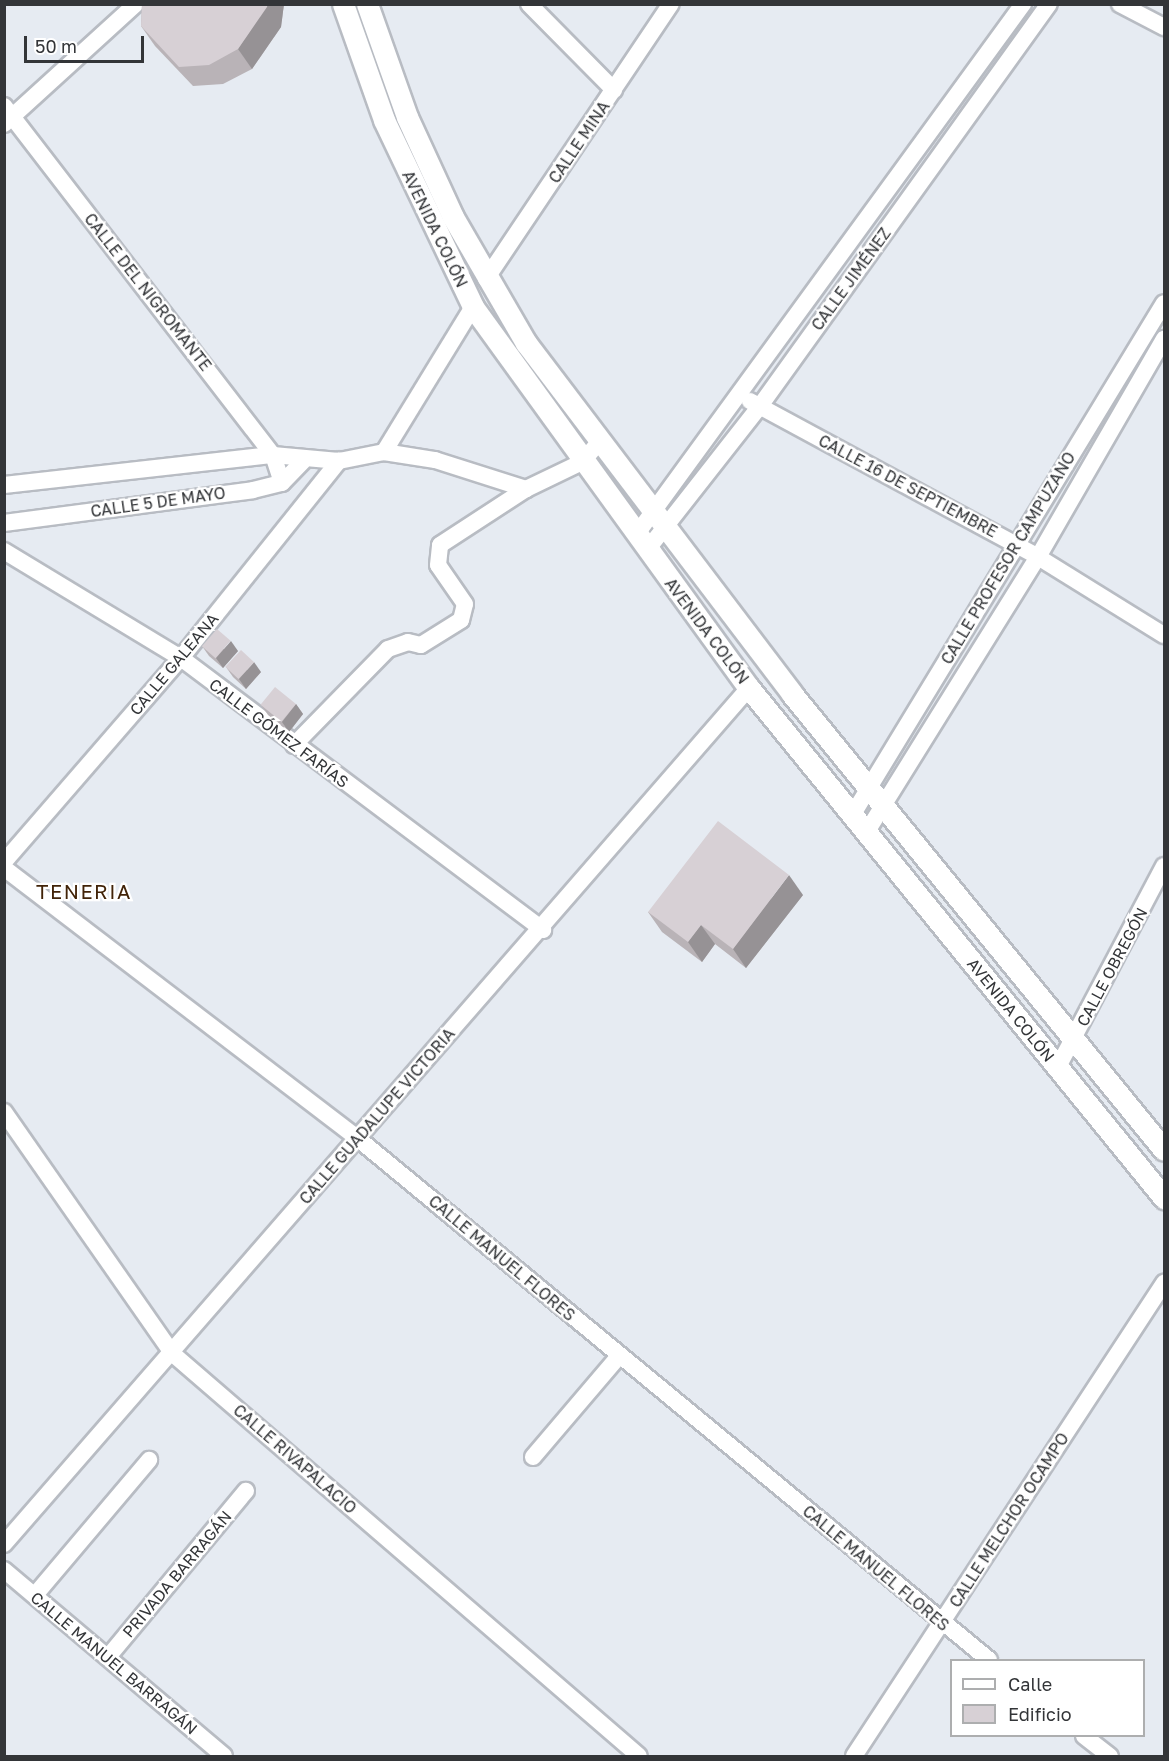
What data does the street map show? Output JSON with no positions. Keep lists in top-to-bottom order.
{
  "streets": {
    "main road": ["AVENIDA COLÓN"],
    "street": [
      "CALLE MINA",
      "CALLE JIMÉNEZ",
      "CALLE DEL NIGROMANTE",
      "CALLE 16 DE SEPTIEMBRE",
      "CALLE 5 DE MAYO",
      "CALLE PROFESOR CAMPUZANO",
      "CALLE GALEANA",
      "CALLE GÓMEZ FARÍAS",
      "CALLE OBREGÓN",
      "CALLE GUADALUPE VICTORIA",
      "CALLE MANUEL FLORES",
      "CALLE RIVAPALACIO",
      "CALLE MELCHOR OCAMPO",
      "PRIVADA BARRAGÁN",
      "CALLE MANUEL BARRAGÁN"
    ]
  },
  "crossings": [
    ["CALLE MINA", "AVENIDA COLÓN"],
    ["AVENIDA COLÓN", "CALLE JIMÉNEZ"],
    ["AVENIDA COLÓN", "CALLE PROFESOR CAMPUZANO"],
    ["AVENIDA COLÓN", "CALLE OBREGÓN"],
    ["AVENIDA COLÓN", "CALLE GUADALUPE VICTORIA"],
    ["CALLE JIMÉNEZ", "CALLE 16 DE SEPTIEMBRE"],
    ["CALLE DEL NIGROMANTE", "CALLE 5 DE MAYO"],
    ["CALLE 16 DE SEPTIEMBRE", "CALLE PROFESOR CAMPUZANO"],
    ["CALLE 5 DE MAYO", "CALLE GALEANA"],
    ["CALLE GALEANA", "CALLE GÓMEZ FARÍAS"],
    ["CALLE GÓMEZ FARÍAS", "CALLE GUADALUPE VICTORIA"],
    ["CALLE GUADALUPE VICTORIA", "CALLE MANUEL FLORES"],
    ["CALLE GUADALUPE VICTORIA", "CALLE RIVAPALACIO"],
    ["CALLE MANUEL FLORES", "CALLE MELCHOR OCAMPO"],
    ["PRIVADA BARRAGÁN", "CALLE MANUEL BARRAGÁN"]
  ],
  "districts": ["TENERIA"],
  "legend": ["Calle", "Edificio"],
  "scale_bar": "50 m"
}
